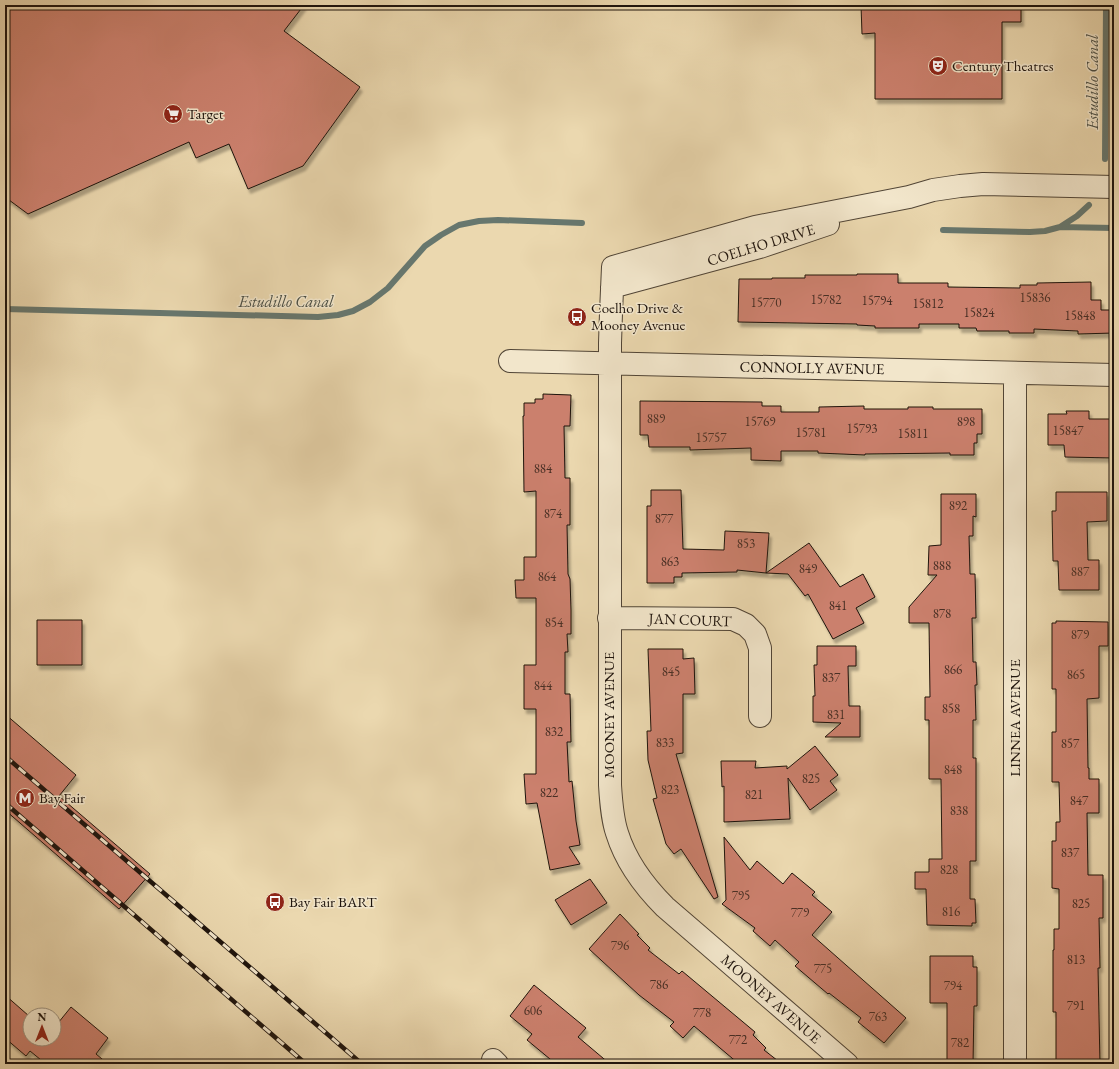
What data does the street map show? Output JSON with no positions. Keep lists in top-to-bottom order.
{
  "streets": {
    "street": [
      "COELHO DRIVE",
      "CONNOLLY AVENUE",
      "JAN COURT",
      "MOONEY AVENUE",
      "LINNEA AVENUE"
    ]
  },
  "crossings": [
    ["COELHO DRIVE", "MOONEY AVENUE"],
    ["CONNOLLY AVENUE", "MOONEY AVENUE"],
    ["CONNOLLY AVENUE", "LINNEA AVENUE"],
    ["JAN COURT", "MOONEY AVENUE"]
  ],
  "water": ["Estudillo Canal"],
  "places": {
    "theatre": ["Century Theatres"],
    "supermarket": ["Target"],
    "bus stop": ["Coelho Drive & Mooney Avenue", "Bay Fair BART"],
    "metro station": ["Bay Fair"]
  },
  "house_numbers": [
    "15836",
    "15782",
    "15794",
    "15770",
    "15812",
    "15824",
    "15848",
    "889",
    "15769",
    "898",
    "15793",
    "15847",
    "15781",
    "15811",
    "15757",
    "884",
    "892",
    "874",
    "877",
    "853",
    "863",
    "888",
    "849",
    "887",
    "864",
    "841",
    "878",
    "854",
    "879",
    "866",
    "845",
    "865",
    "837",
    "844",
    "858",
    "831",
    "832",
    "833",
    "857",
    "848",
    "825",
    "823",
    "822",
    "821",
    "847",
    "838",
    "837",
    "828",
    "795",
    "825",
    "816",
    "779",
    "796",
    "813",
    "775",
    "786",
    "794",
    "791",
    "606",
    "778",
    "763",
    "772",
    "782"
  ],
  "north": "top"
}
